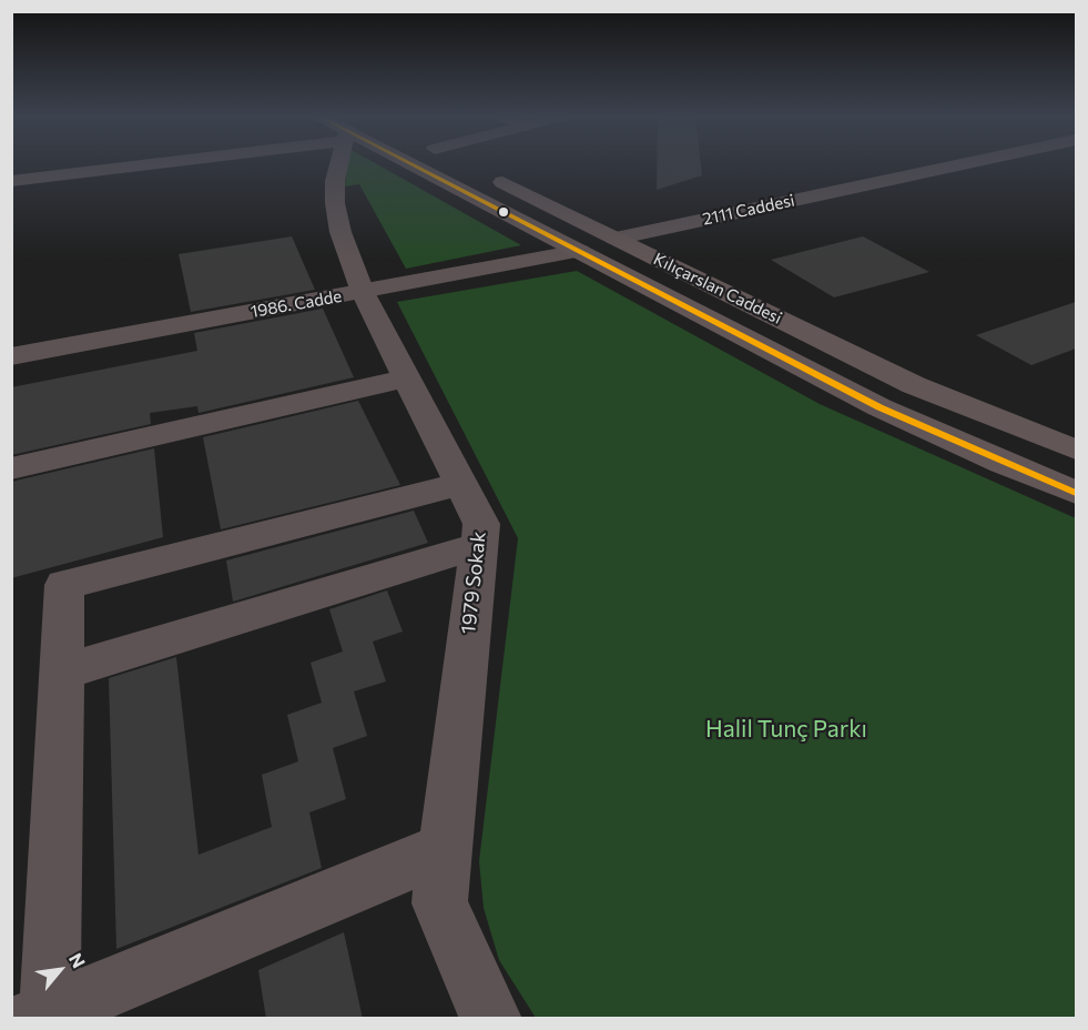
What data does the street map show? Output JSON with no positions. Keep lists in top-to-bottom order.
{
  "streets": {
    "main road": ["Kılıçarslan Caddesi"],
    "street": ["2111 Caddesi", "1986. Cadde", "1979 Sokak"]
  },
  "crossings": [
    ["2111 Caddesi", "Kılıçarslan Caddesi"],
    ["Kılıçarslan Caddesi", "1986. Cadde"],
    ["1986. Cadde", "1979 Sokak"]
  ],
  "parks": ["Halil Tunç Parkı"],
  "north": "top right"
}
